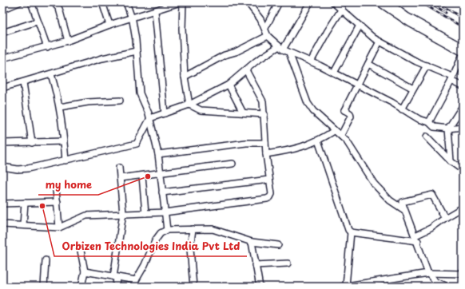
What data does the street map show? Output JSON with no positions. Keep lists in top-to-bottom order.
{
  "places": ["my home", "Orbizen Technologies India Pvt Ltd"]
}
